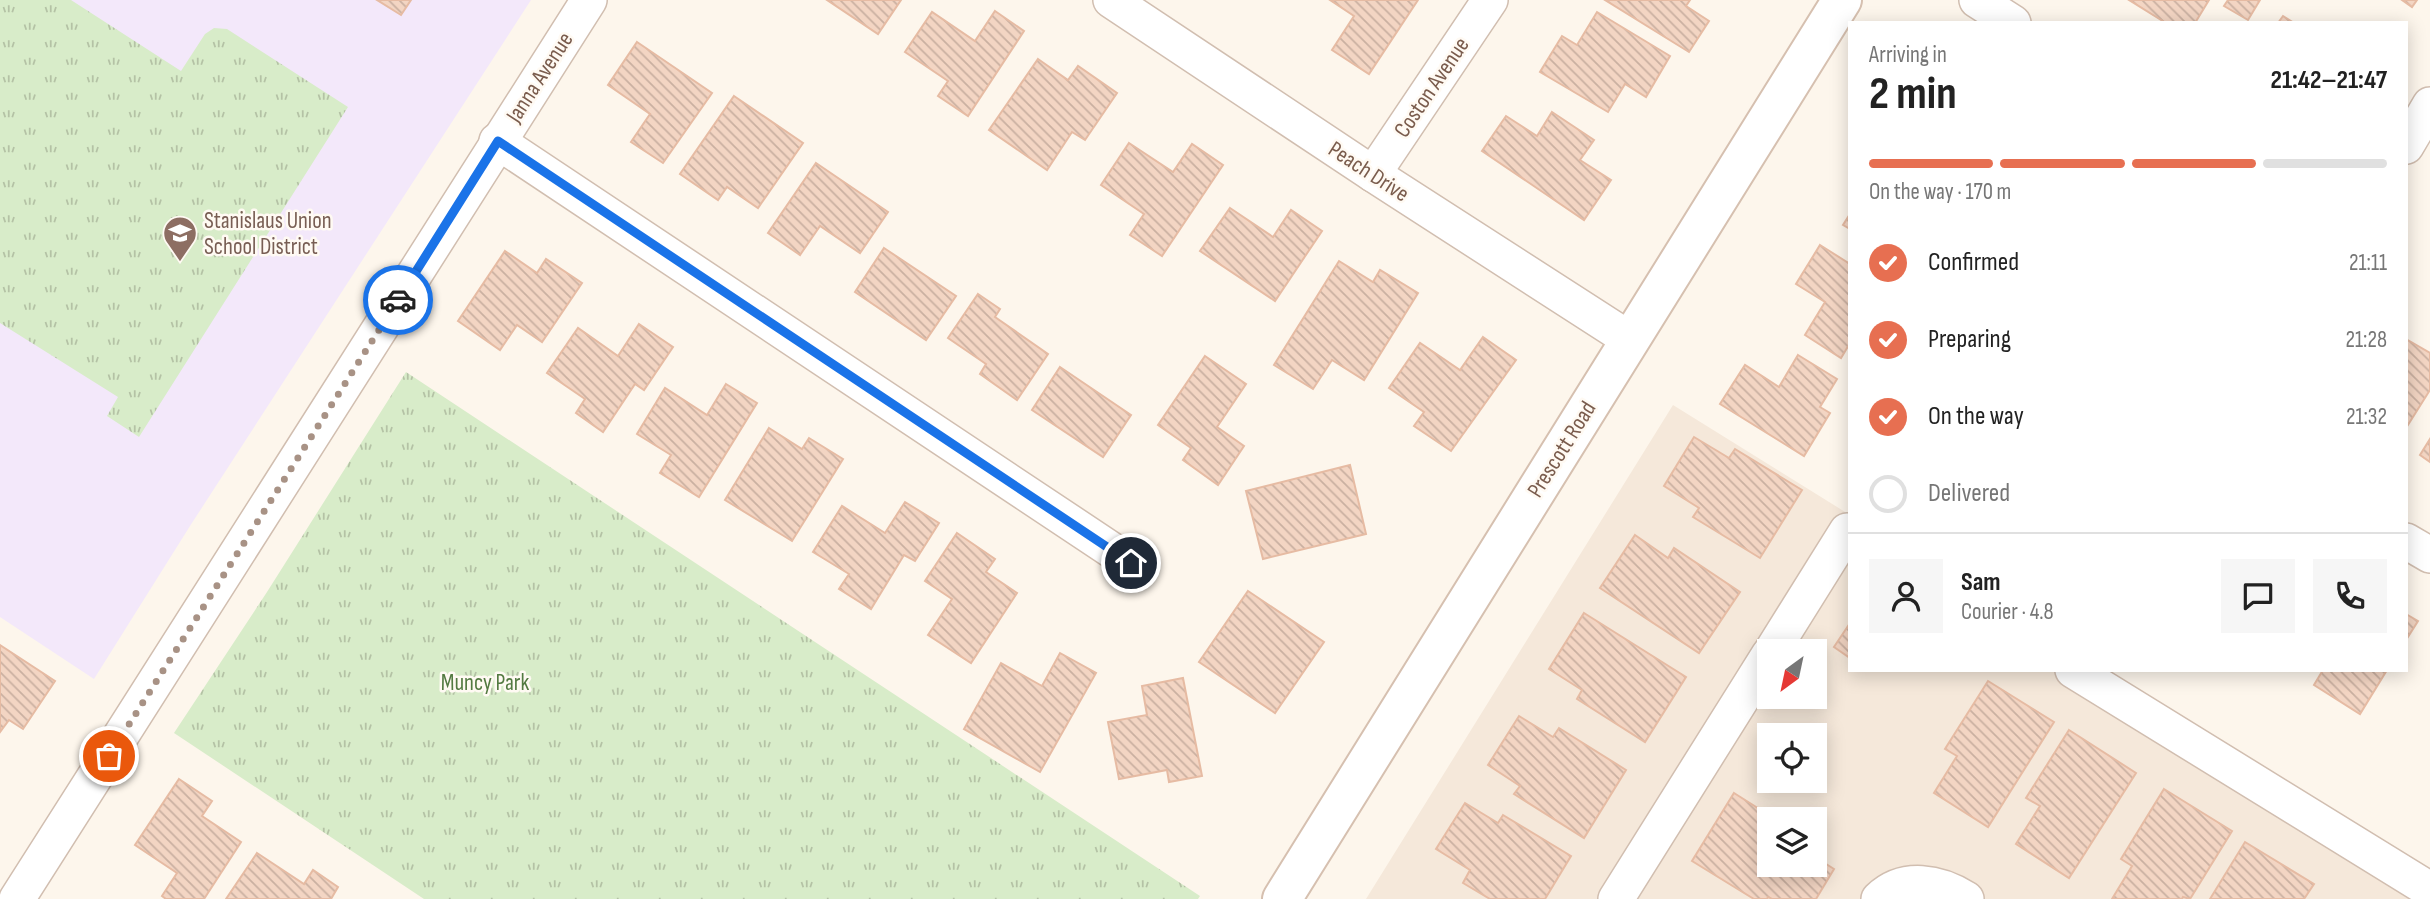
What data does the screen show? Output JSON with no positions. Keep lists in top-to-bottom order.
{
  "streets": {
    "main road": ["Prescott Road"],
    "street": ["Janna Avenue", "Coston Avenue", "Peach Drive"]
  },
  "crossings": [
    ["Coston Avenue", "Peach Drive"],
    ["Peach Drive", "Prescott Road"]
  ],
  "parks": ["Muncy Park"],
  "places": {
    "school or university": ["Stanislaus Union School District"]
  },
  "north": "bottom left",
  "page": {
    "heading": ["2 min", "Arriving in", "21:42–21:47"],
    "panel": ["Sam", "Courier · 4.8"],
    "bar": "On the way · 170 m",
    "list": [
      ["Confirmed", "21:11"],
      ["Preparing", "21:28"],
      ["On the way", "21:32"],
      "Delivered"
    ]
  }
}
